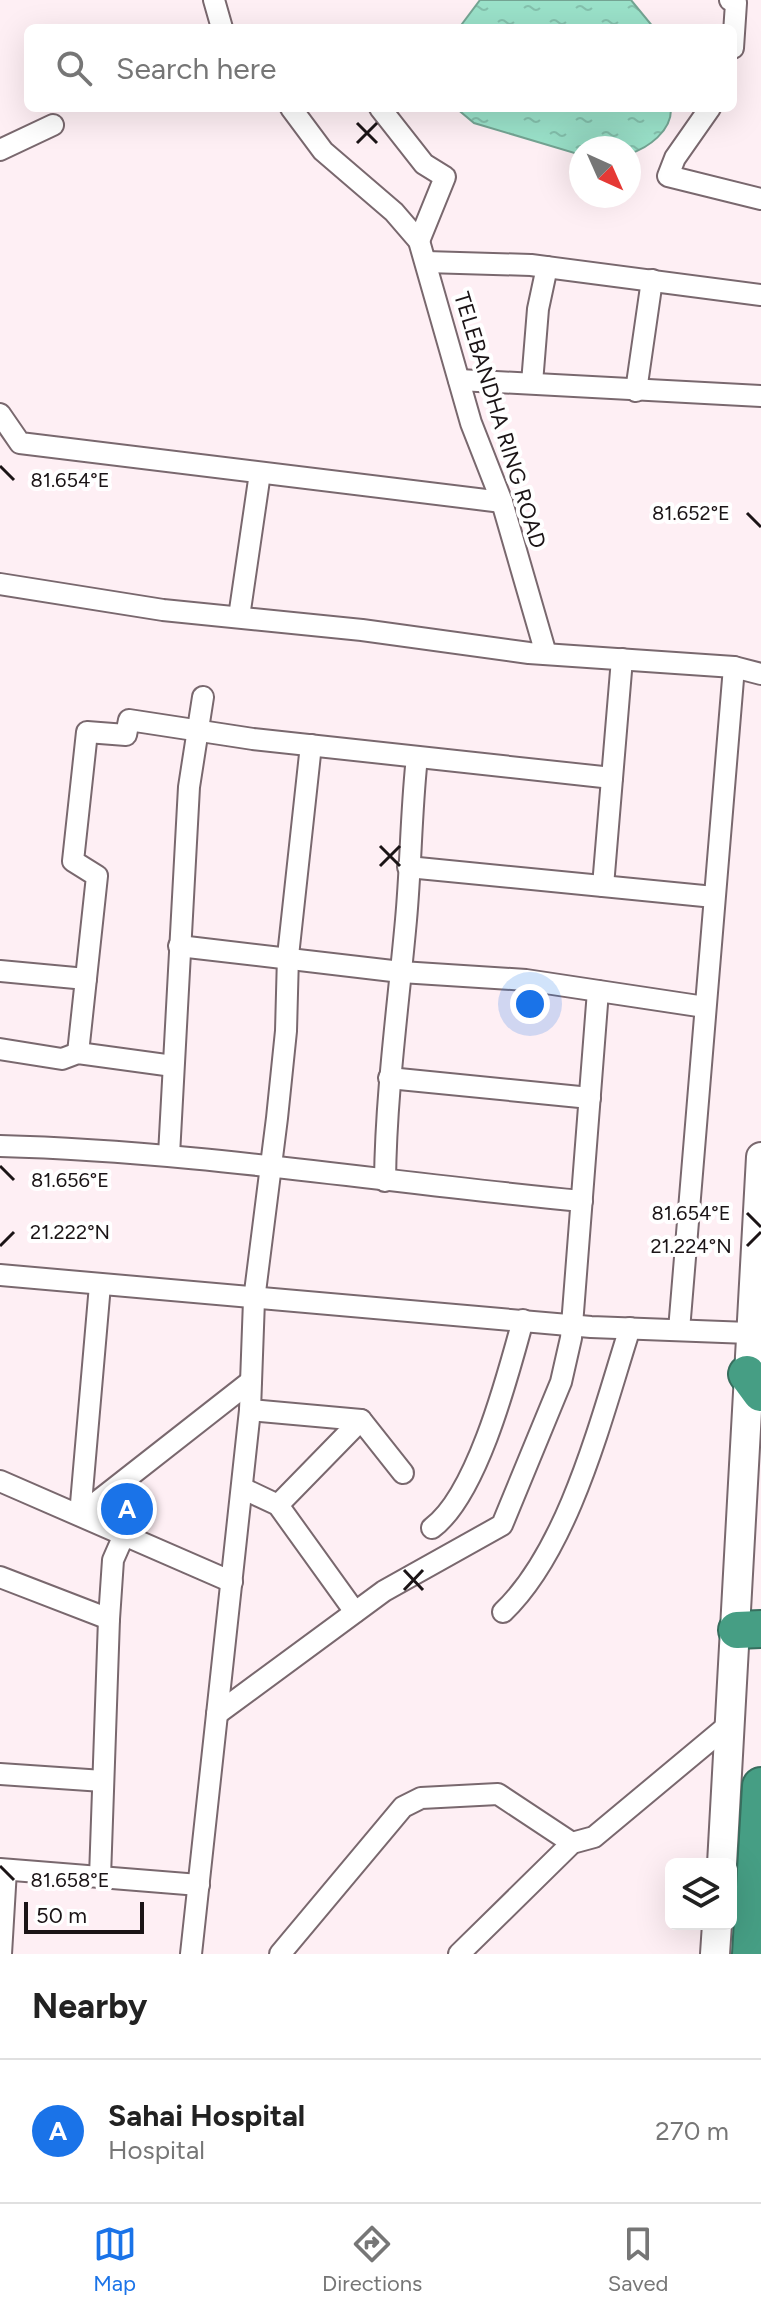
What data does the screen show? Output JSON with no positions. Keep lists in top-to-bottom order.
{
  "streets": {
    "street": ["TELEBANDHA RING ROAD"]
  },
  "scale_bar": "50 m",
  "north": "bottom right",
  "page": {
    "search": "Search here",
    "pins": "A",
    "scale": "50 m",
    "heading": "Nearby",
    "list": [
      {
        "mark": "A",
        "name": "Sahai Hospital",
        "note": "Hospital",
        "value": "270 m"
      }
    ],
    "nav": ["Map", "Directions", "Saved"]
  },
  "coordinates": [
    "81.654°E",
    "81.652°E",
    "81.656°E",
    "21.222°N",
    "21.224°N",
    "81.658°E"
  ]
}
